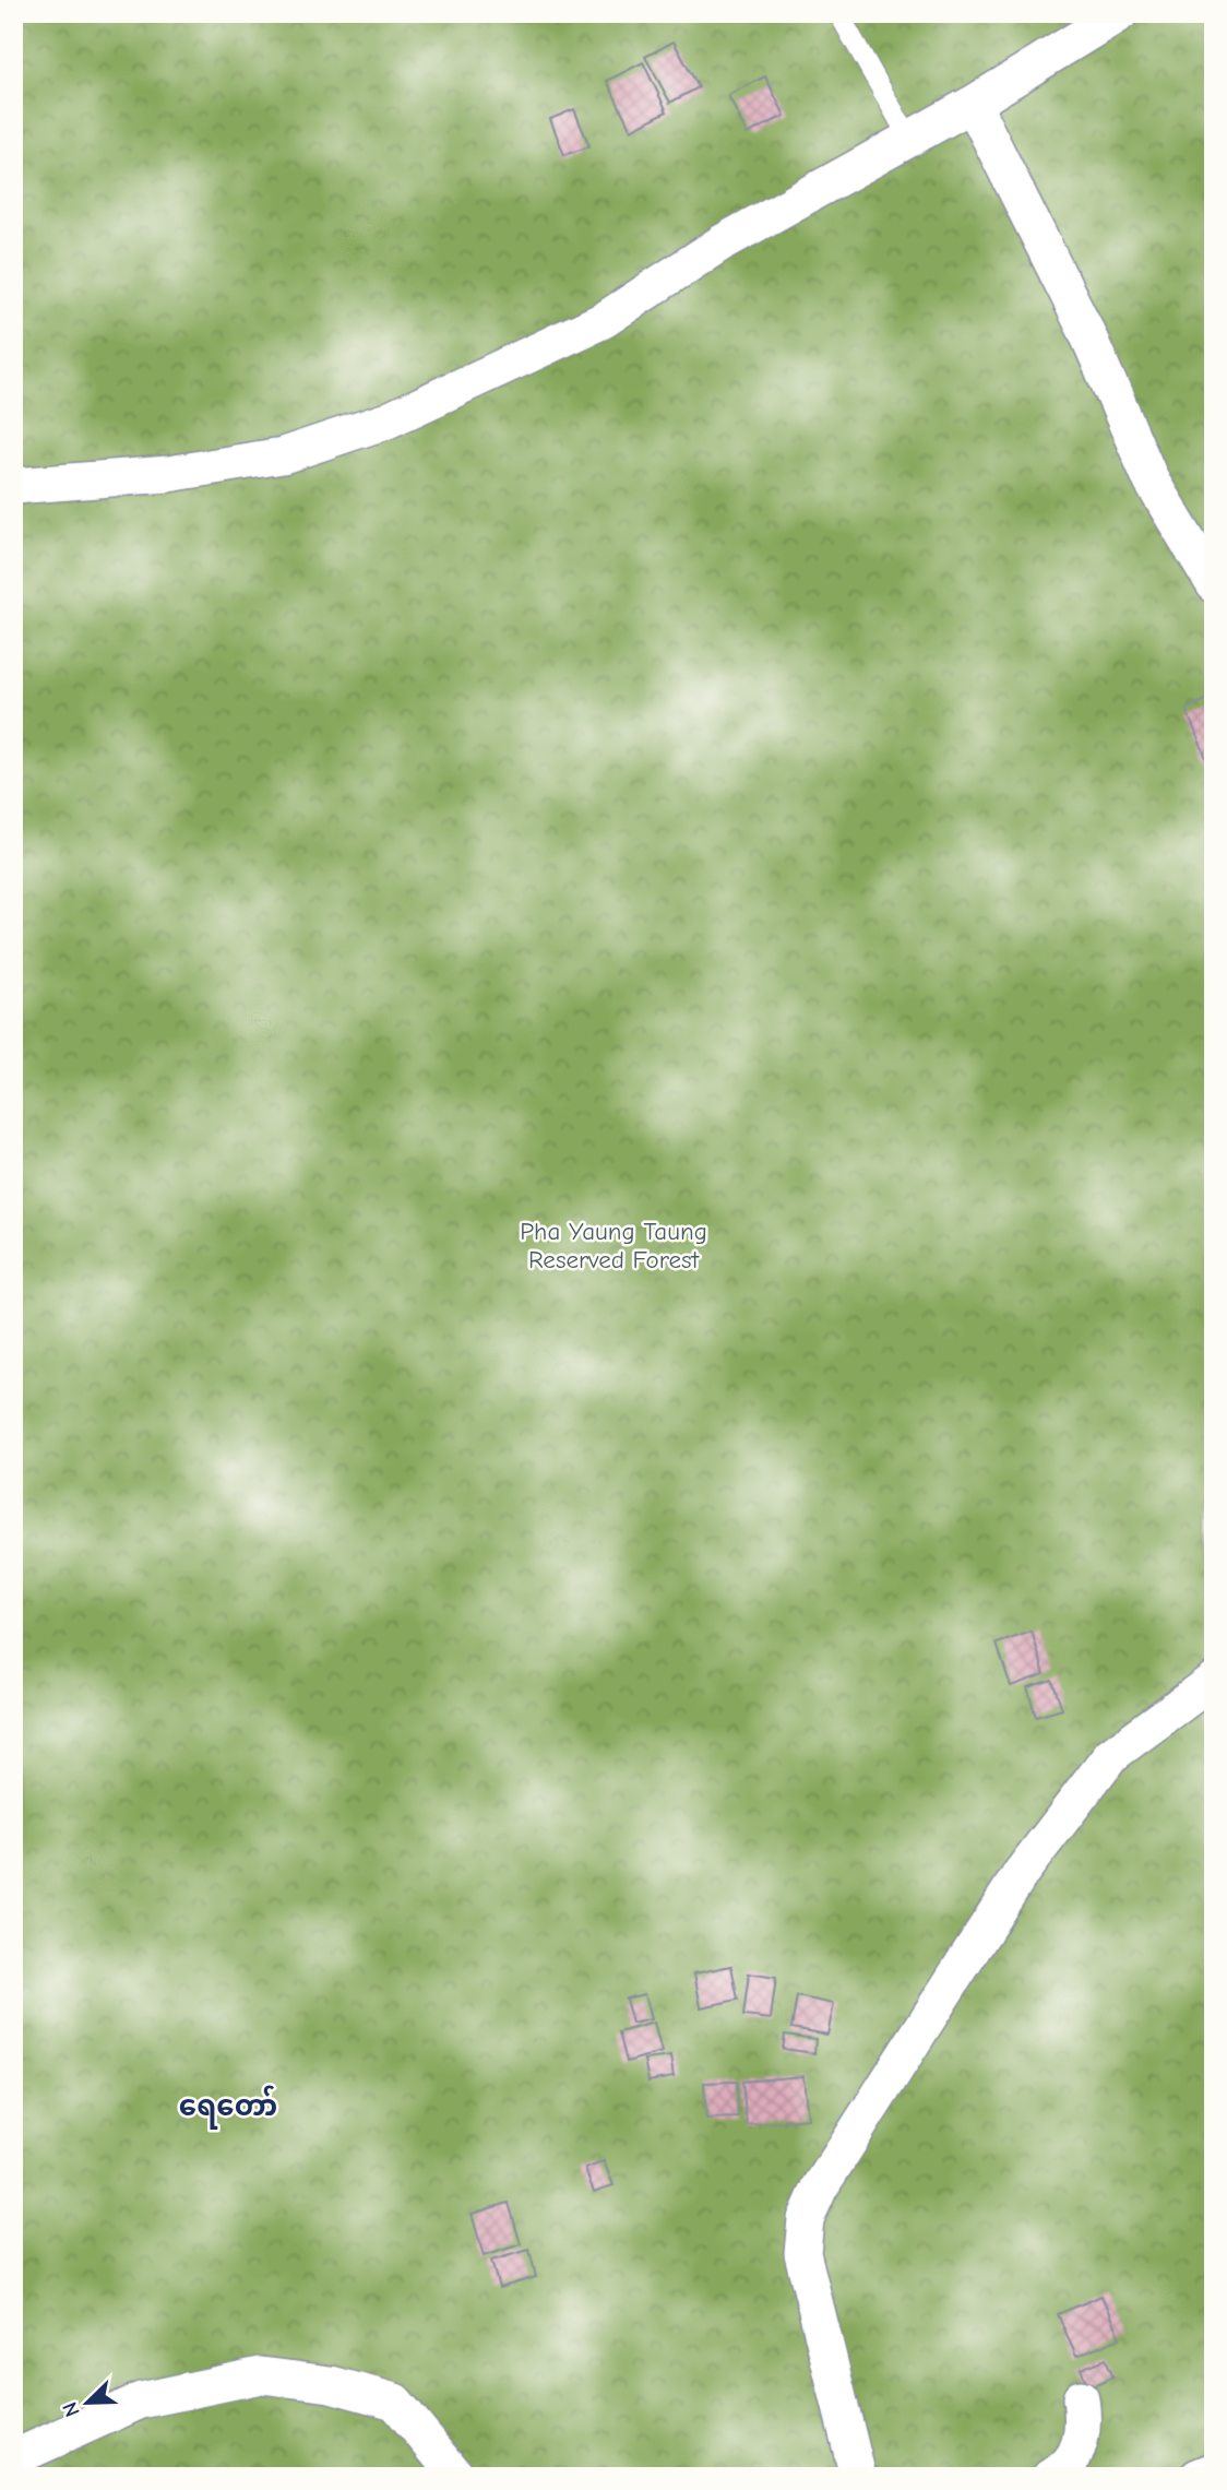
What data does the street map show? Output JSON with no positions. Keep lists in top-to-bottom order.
{
  "districts": ["ရေတော်"],
  "parks": ["Pha Yaung Taung Reserved Forest"],
  "north": "bottom left"
}
